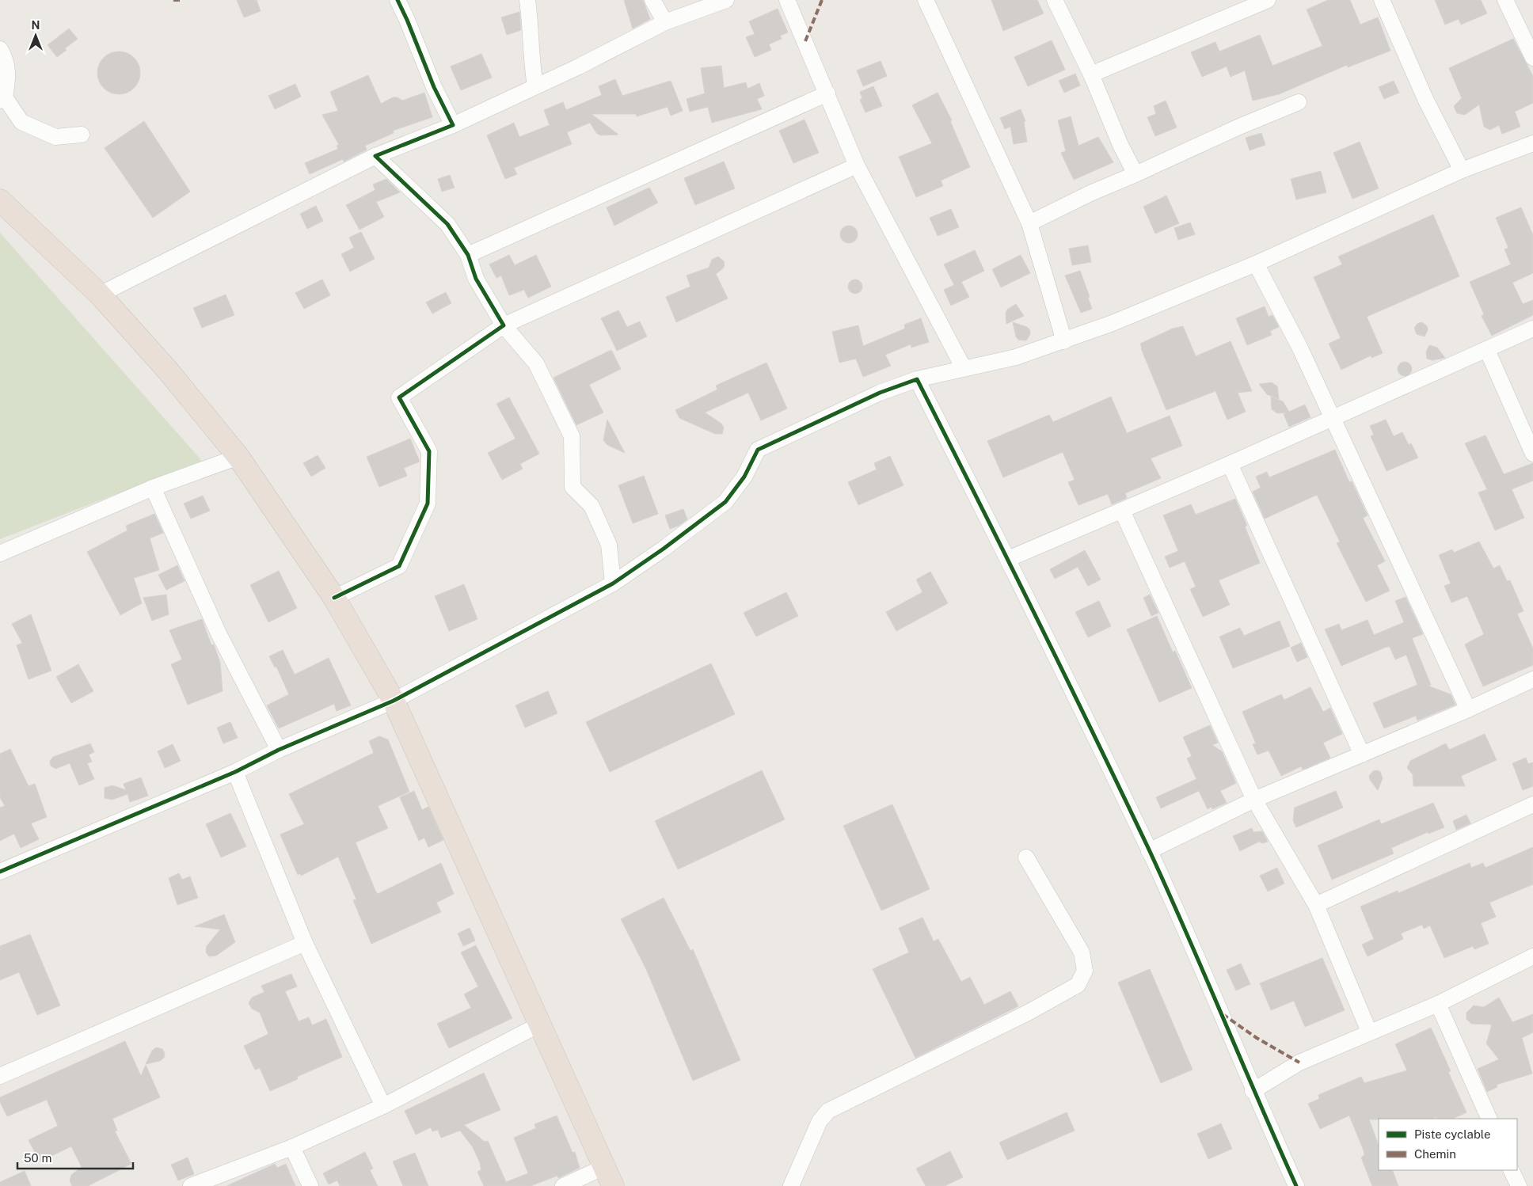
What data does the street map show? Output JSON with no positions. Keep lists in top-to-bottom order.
{
  "legend": ["Piste cyclable", "Chemin"],
  "scale_bar": "50 m",
  "north": "top"
}
